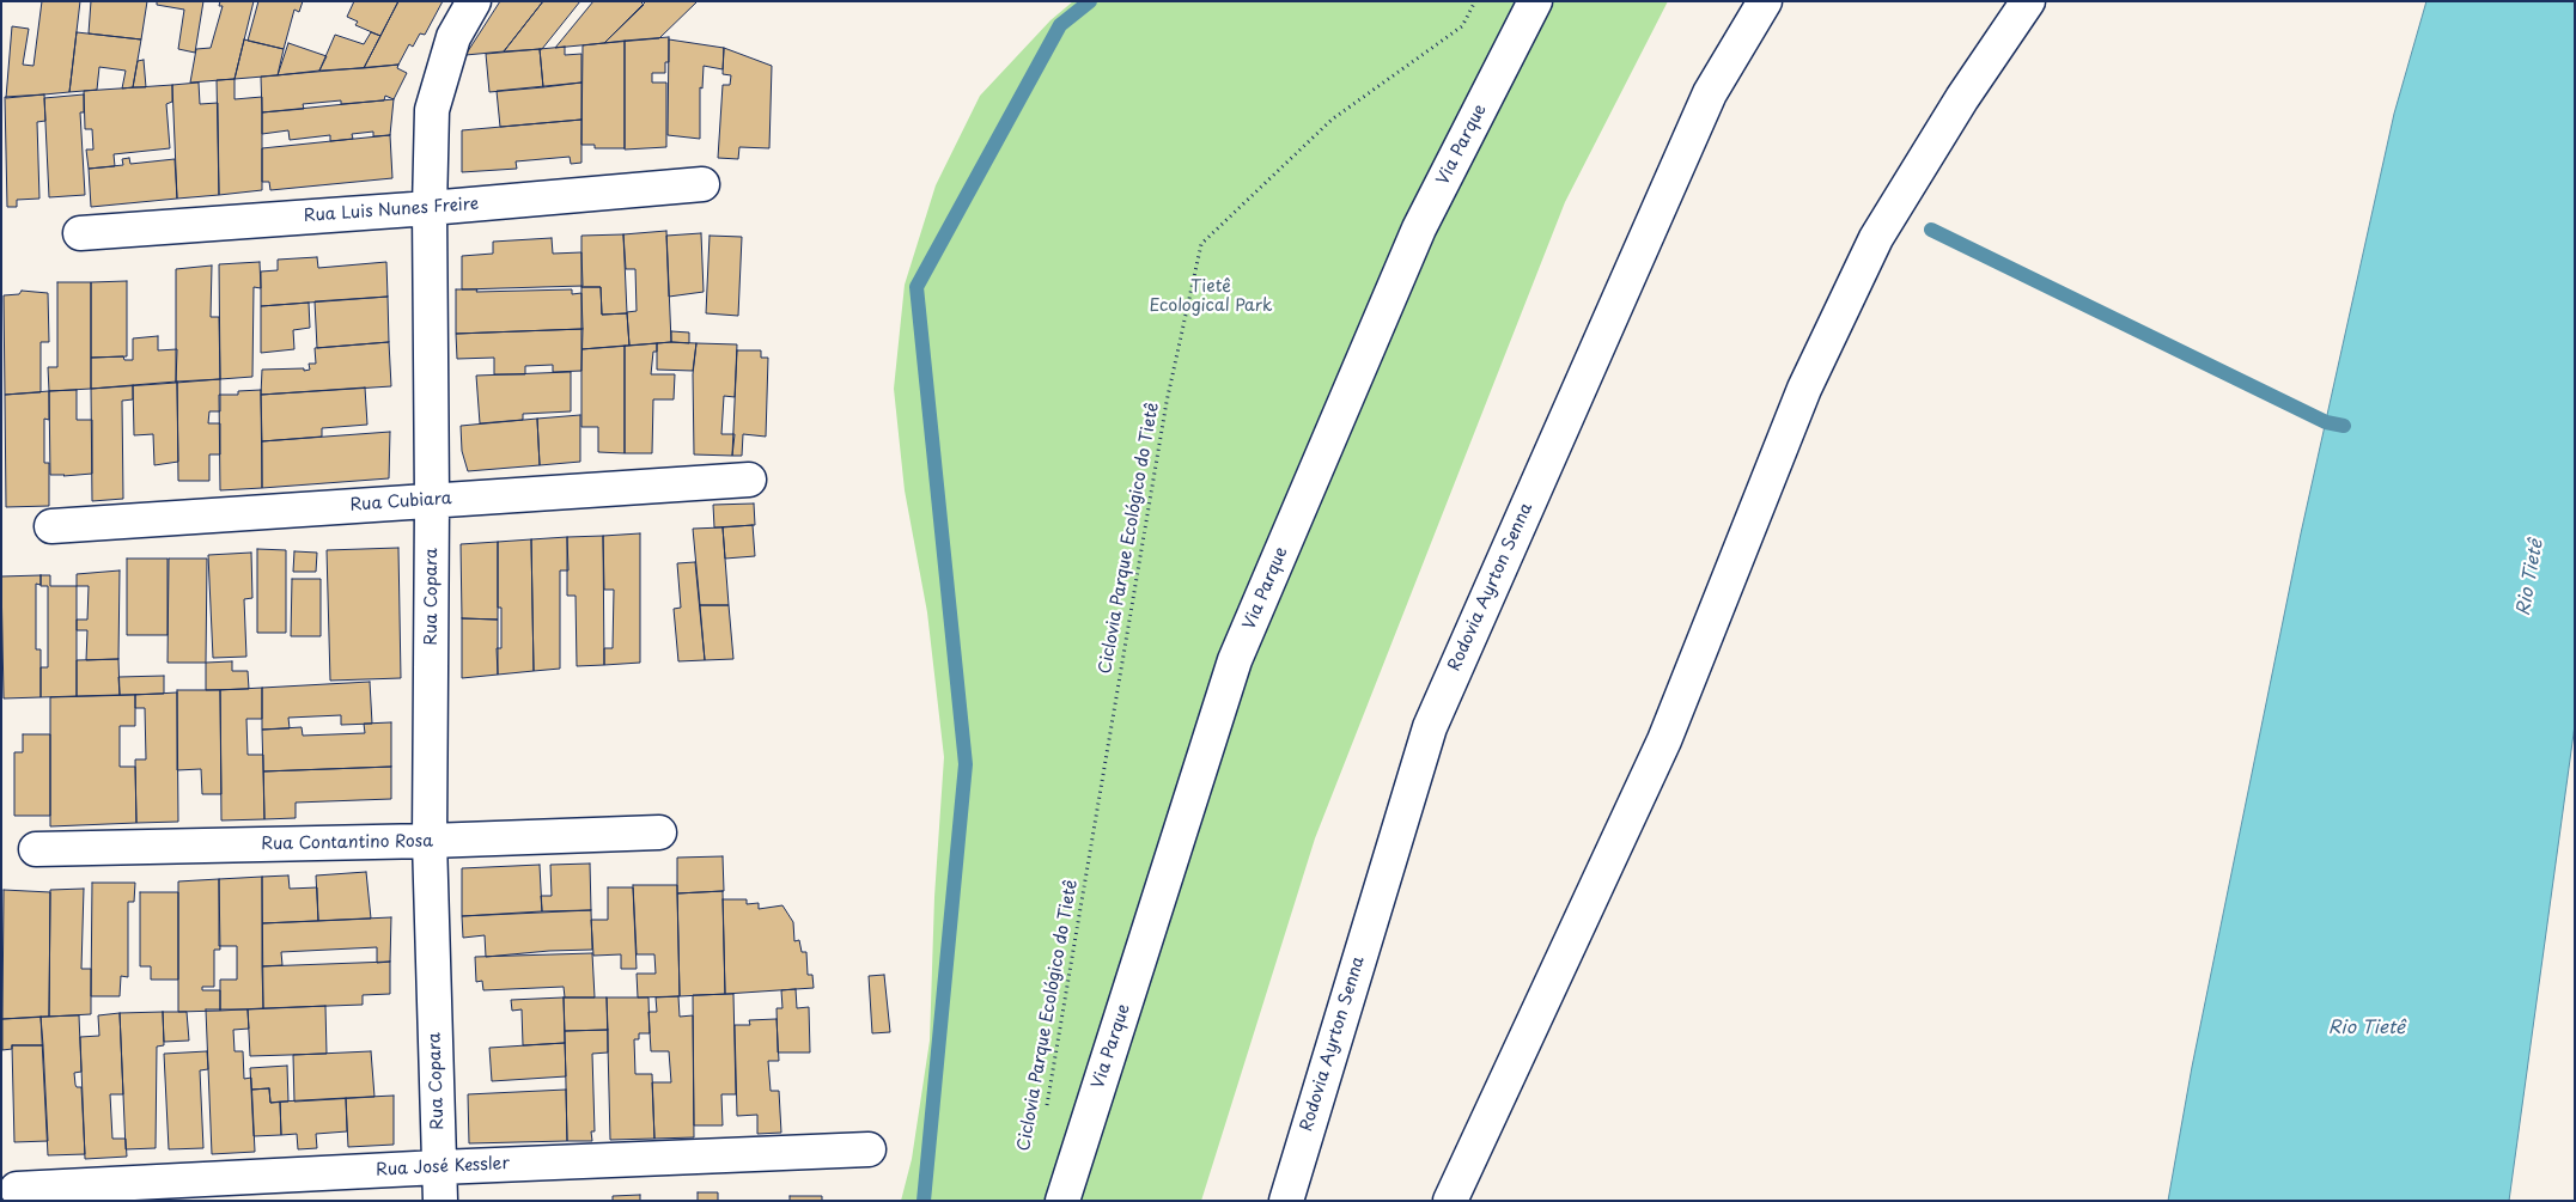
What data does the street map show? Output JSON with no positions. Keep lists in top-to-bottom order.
{
  "streets": {
    "main road": [
      "Via Parque",
      "Rua Luis Nunes Freire",
      "Rua Cubiara",
      "Rodovia Ayrton Senna",
      "Rua Copara",
      "Rua Contantino Rosa",
      "Rua José Kessler"
    ],
    "path": ["Ciclovia Parque Ecológico do Tietê"]
  },
  "crossings": [
    ["Rua Luis Nunes Freire", "Rua Copara"],
    ["Rua Cubiara", "Rua Copara"],
    ["Rua Copara", "Rua Contantino Rosa"],
    ["Rua Copara", "Rua José Kessler"]
  ],
  "water": ["Rio Tietê"],
  "parks": ["Tietê Ecological Park"]
}
